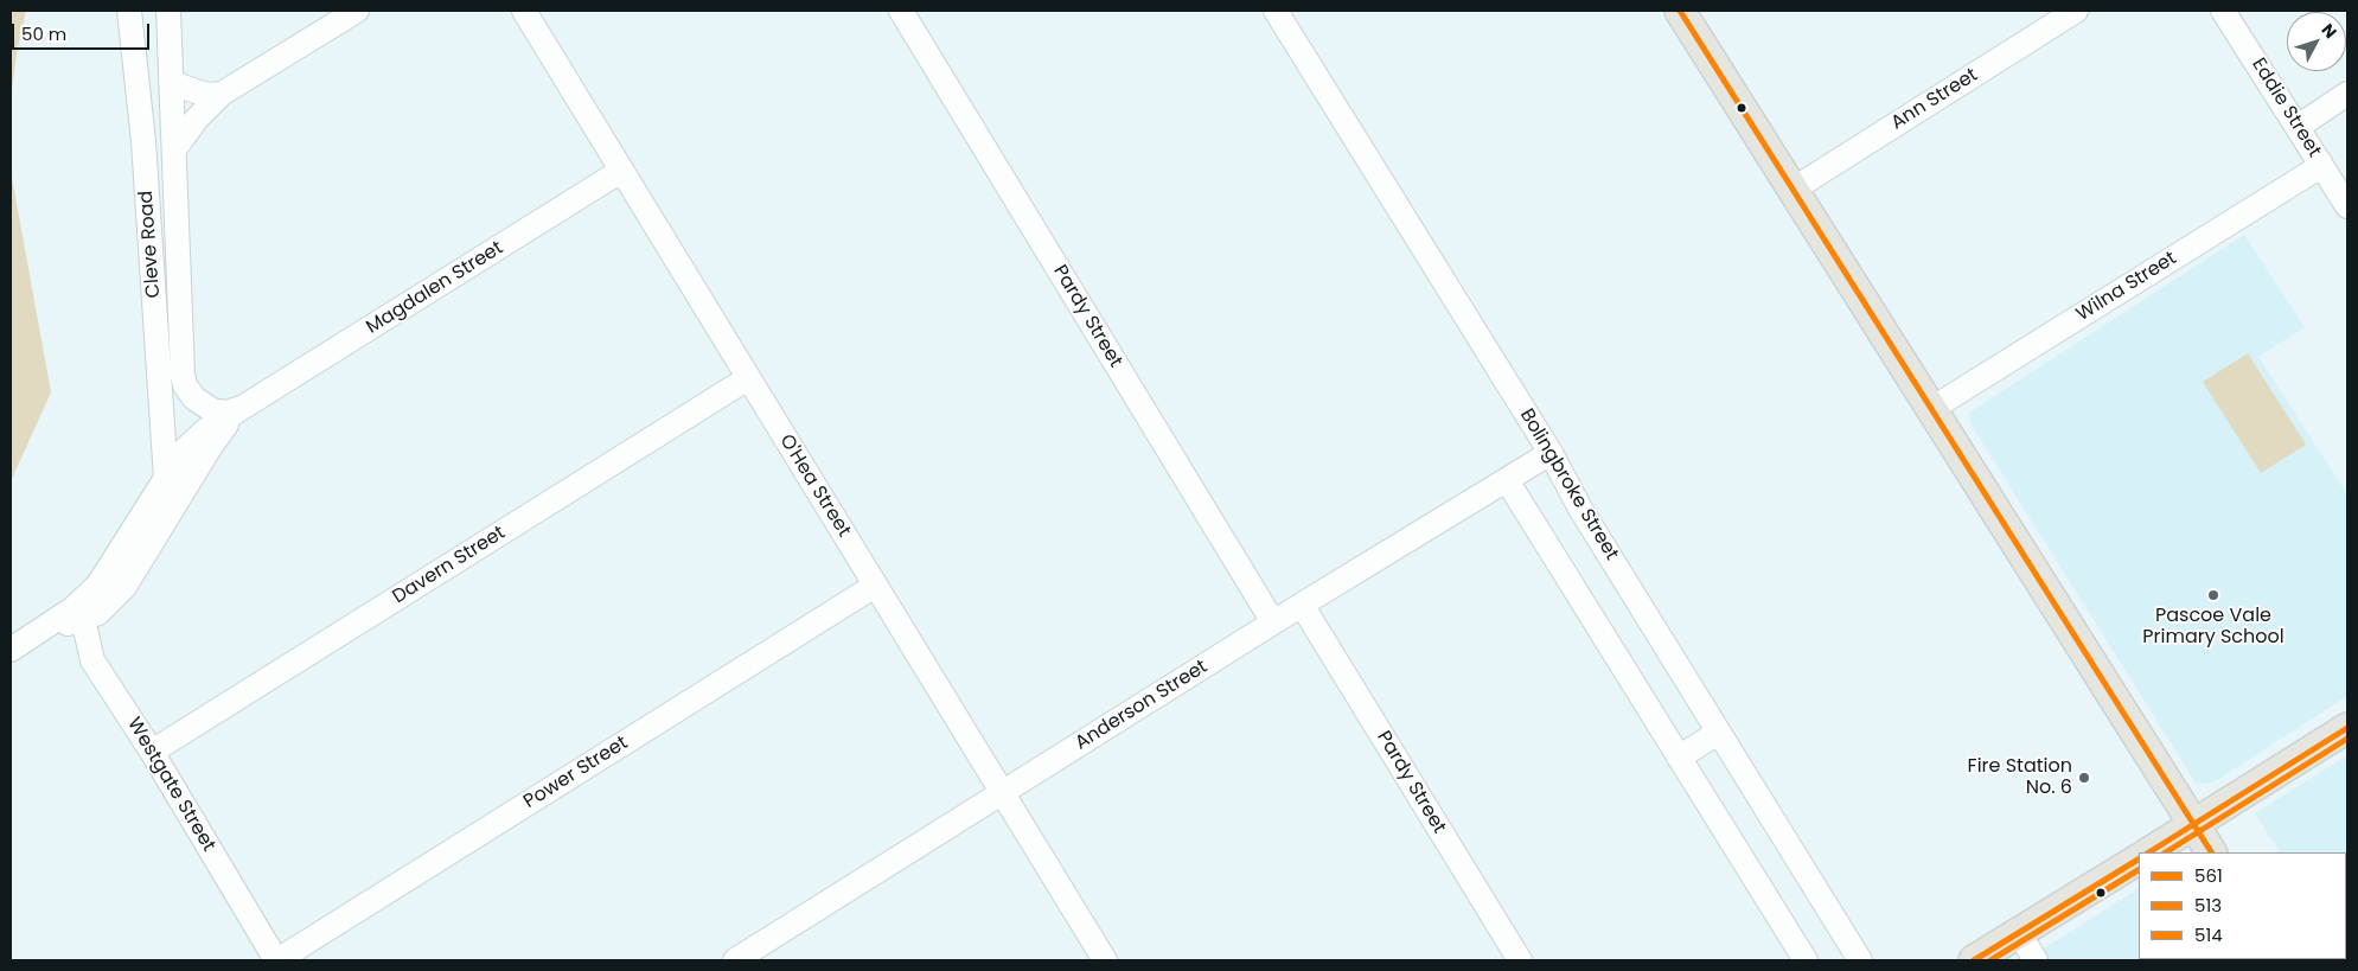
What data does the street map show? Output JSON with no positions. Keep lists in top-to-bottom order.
{
  "streets": {
    "street": [
      "Ann Street",
      "Eddie Street",
      "Cleve Road",
      "Wilna Street",
      "Magdalen Street",
      "Pardy Street",
      "Bolingbroke Street",
      "O'Hea Street",
      "Davern Street",
      "Anderson Street",
      "Power Street",
      "Westgate Street"
    ]
  },
  "crossings": [
    ["Eddie Street", "Wilna Street"],
    ["Cleve Road", "Magdalen Street"],
    ["Magdalen Street", "O'Hea Street"],
    ["Magdalen Street", "Westgate Street"],
    ["Pardy Street", "Anderson Street"],
    ["Bolingbroke Street", "Anderson Street"],
    ["O'Hea Street", "Davern Street"],
    ["O'Hea Street", "Anderson Street"],
    ["O'Hea Street", "Power Street"],
    ["Davern Street", "Westgate Street"],
    ["Power Street", "Westgate Street"]
  ],
  "places": ["Pascoe Vale Primary School", "Fire Station No. 6"],
  "lines": ["transit line 561", "transit line 513", "transit line 514"],
  "legend": ["561", "513", "514"],
  "scale_bar": "50 m",
  "north": "top right"
}
